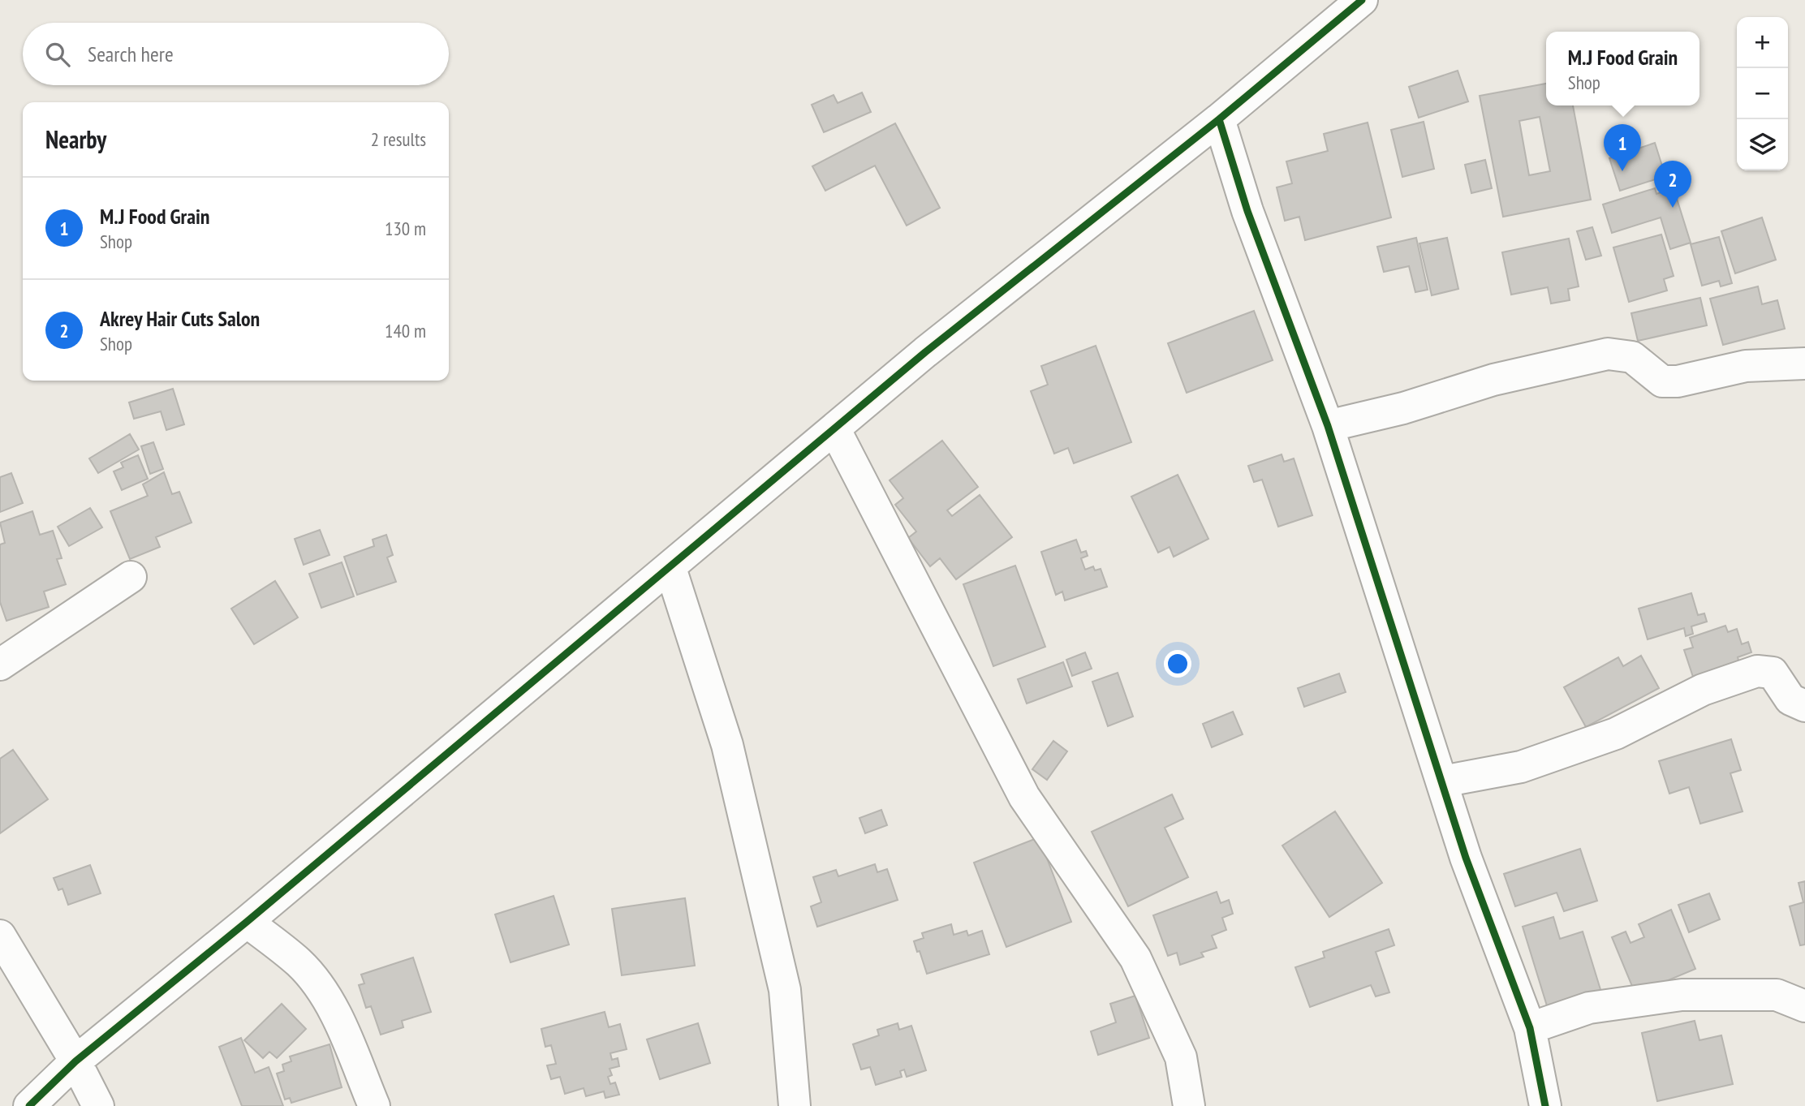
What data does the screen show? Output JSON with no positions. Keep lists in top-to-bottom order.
{
  "page": {
    "map_buttons": ["+", "−"],
    "search": "Search here",
    "popup": ["M.J Food Grain", "Shop"],
    "heading": ["Nearby", "2 results"],
    "pins": ["1", "2"],
    "list": [
      {
        "mark": "1",
        "name": "M.J Food Grain",
        "note": "Shop",
        "value": "130 m"
      },
      {
        "mark": "2",
        "name": "Akrey Hair Cuts Salon",
        "note": "Shop",
        "value": "140 m"
      }
    ]
  }
}
